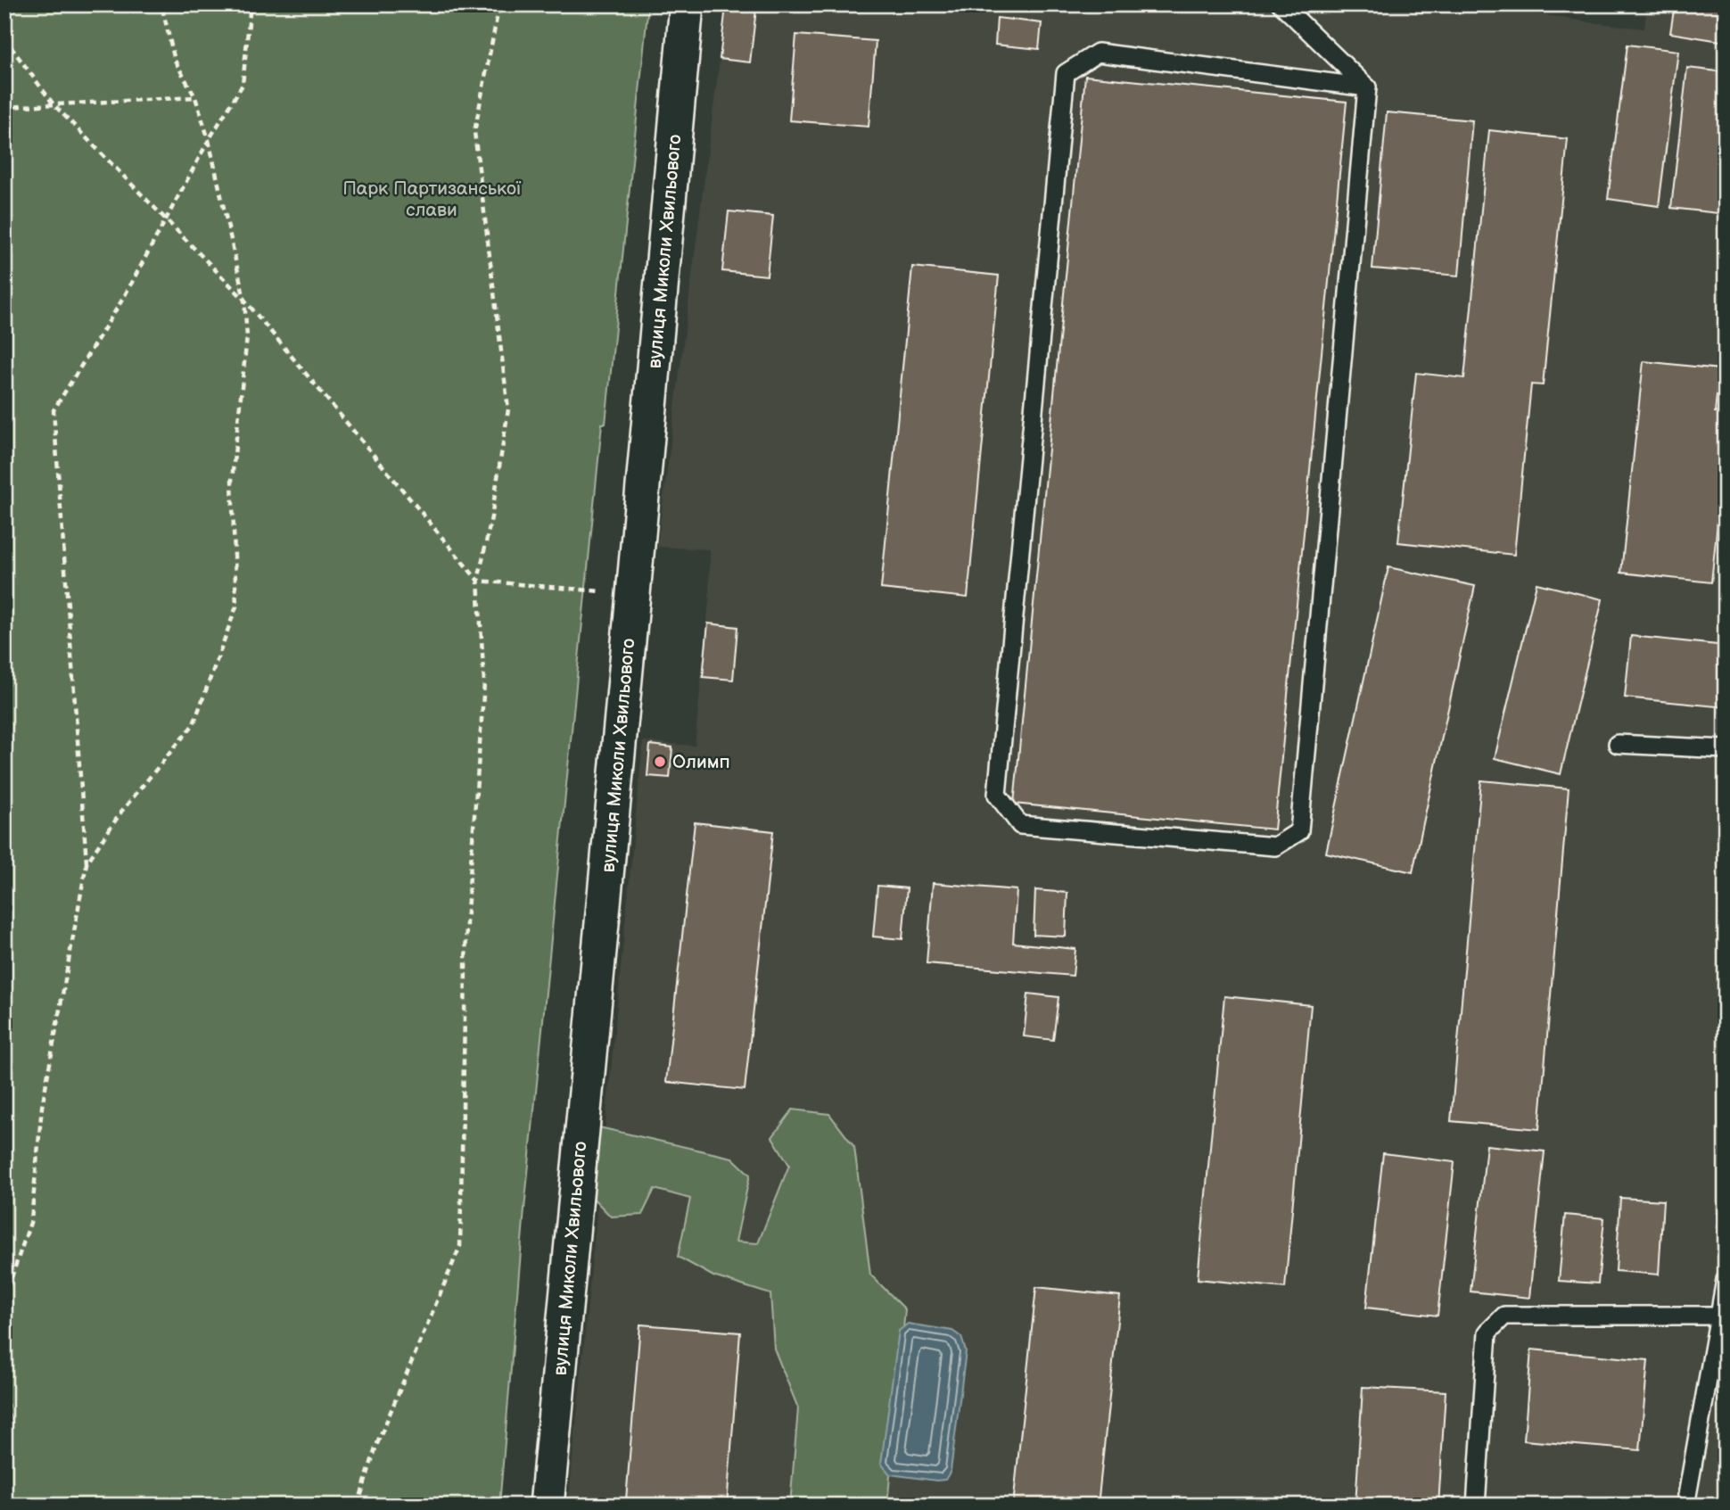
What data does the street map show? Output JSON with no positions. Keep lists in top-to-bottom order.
{
  "streets": {
    "street": ["вулиця Миколи Хвильового"]
  },
  "parks": ["Парк Партизанської слави"],
  "places": ["Олимп"]
}
